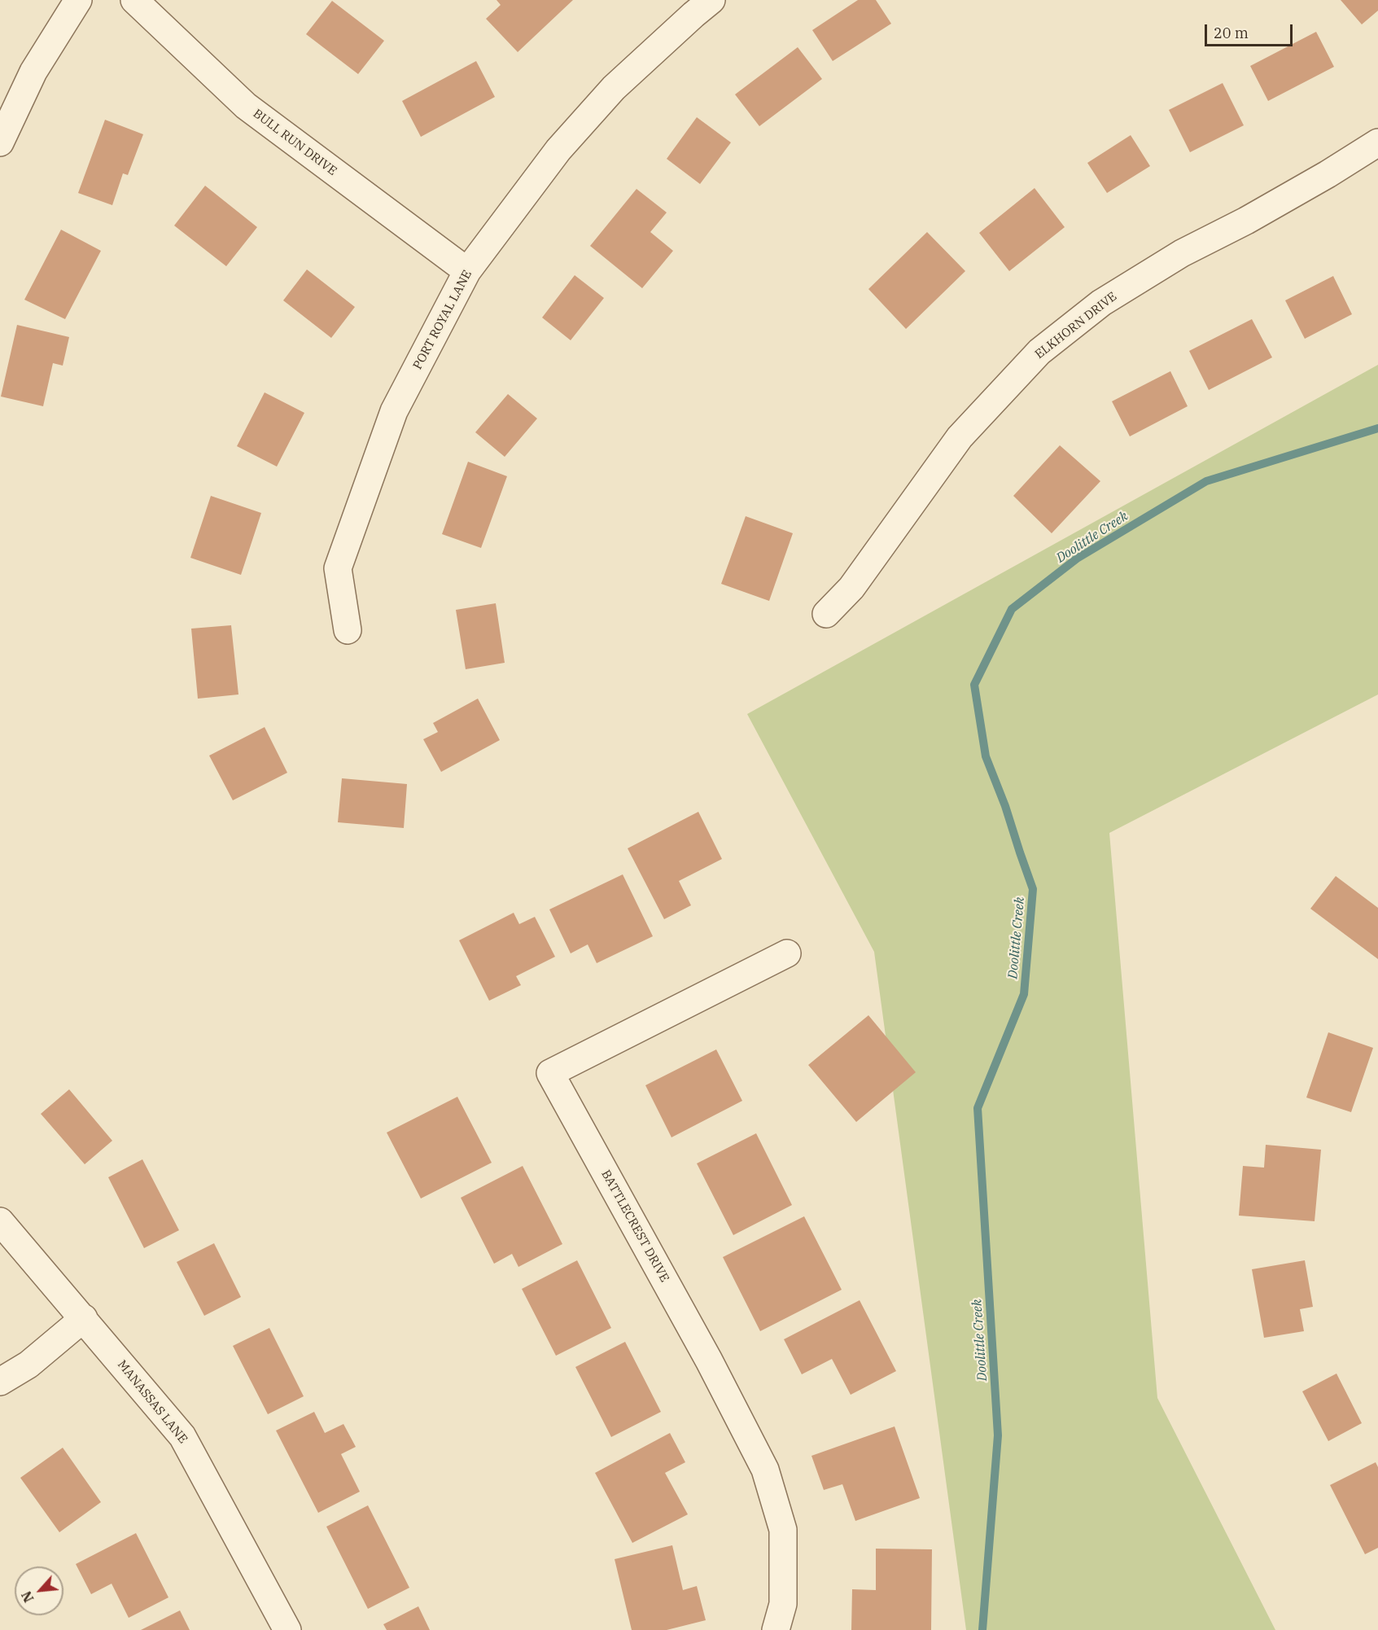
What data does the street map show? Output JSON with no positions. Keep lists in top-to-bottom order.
{
  "streets": {
    "street": [
      "BULL RUN DRIVE",
      "PORT ROYAL LANE",
      "ELKHORN DRIVE",
      "BATTLECREST DRIVE",
      "MANASSAS LANE"
    ]
  },
  "crossings": [
    ["BULL RUN DRIVE", "PORT ROYAL LANE"]
  ],
  "water": ["Doolittle Creek"],
  "scale_bar": "20 m",
  "north": "bottom left"
}
